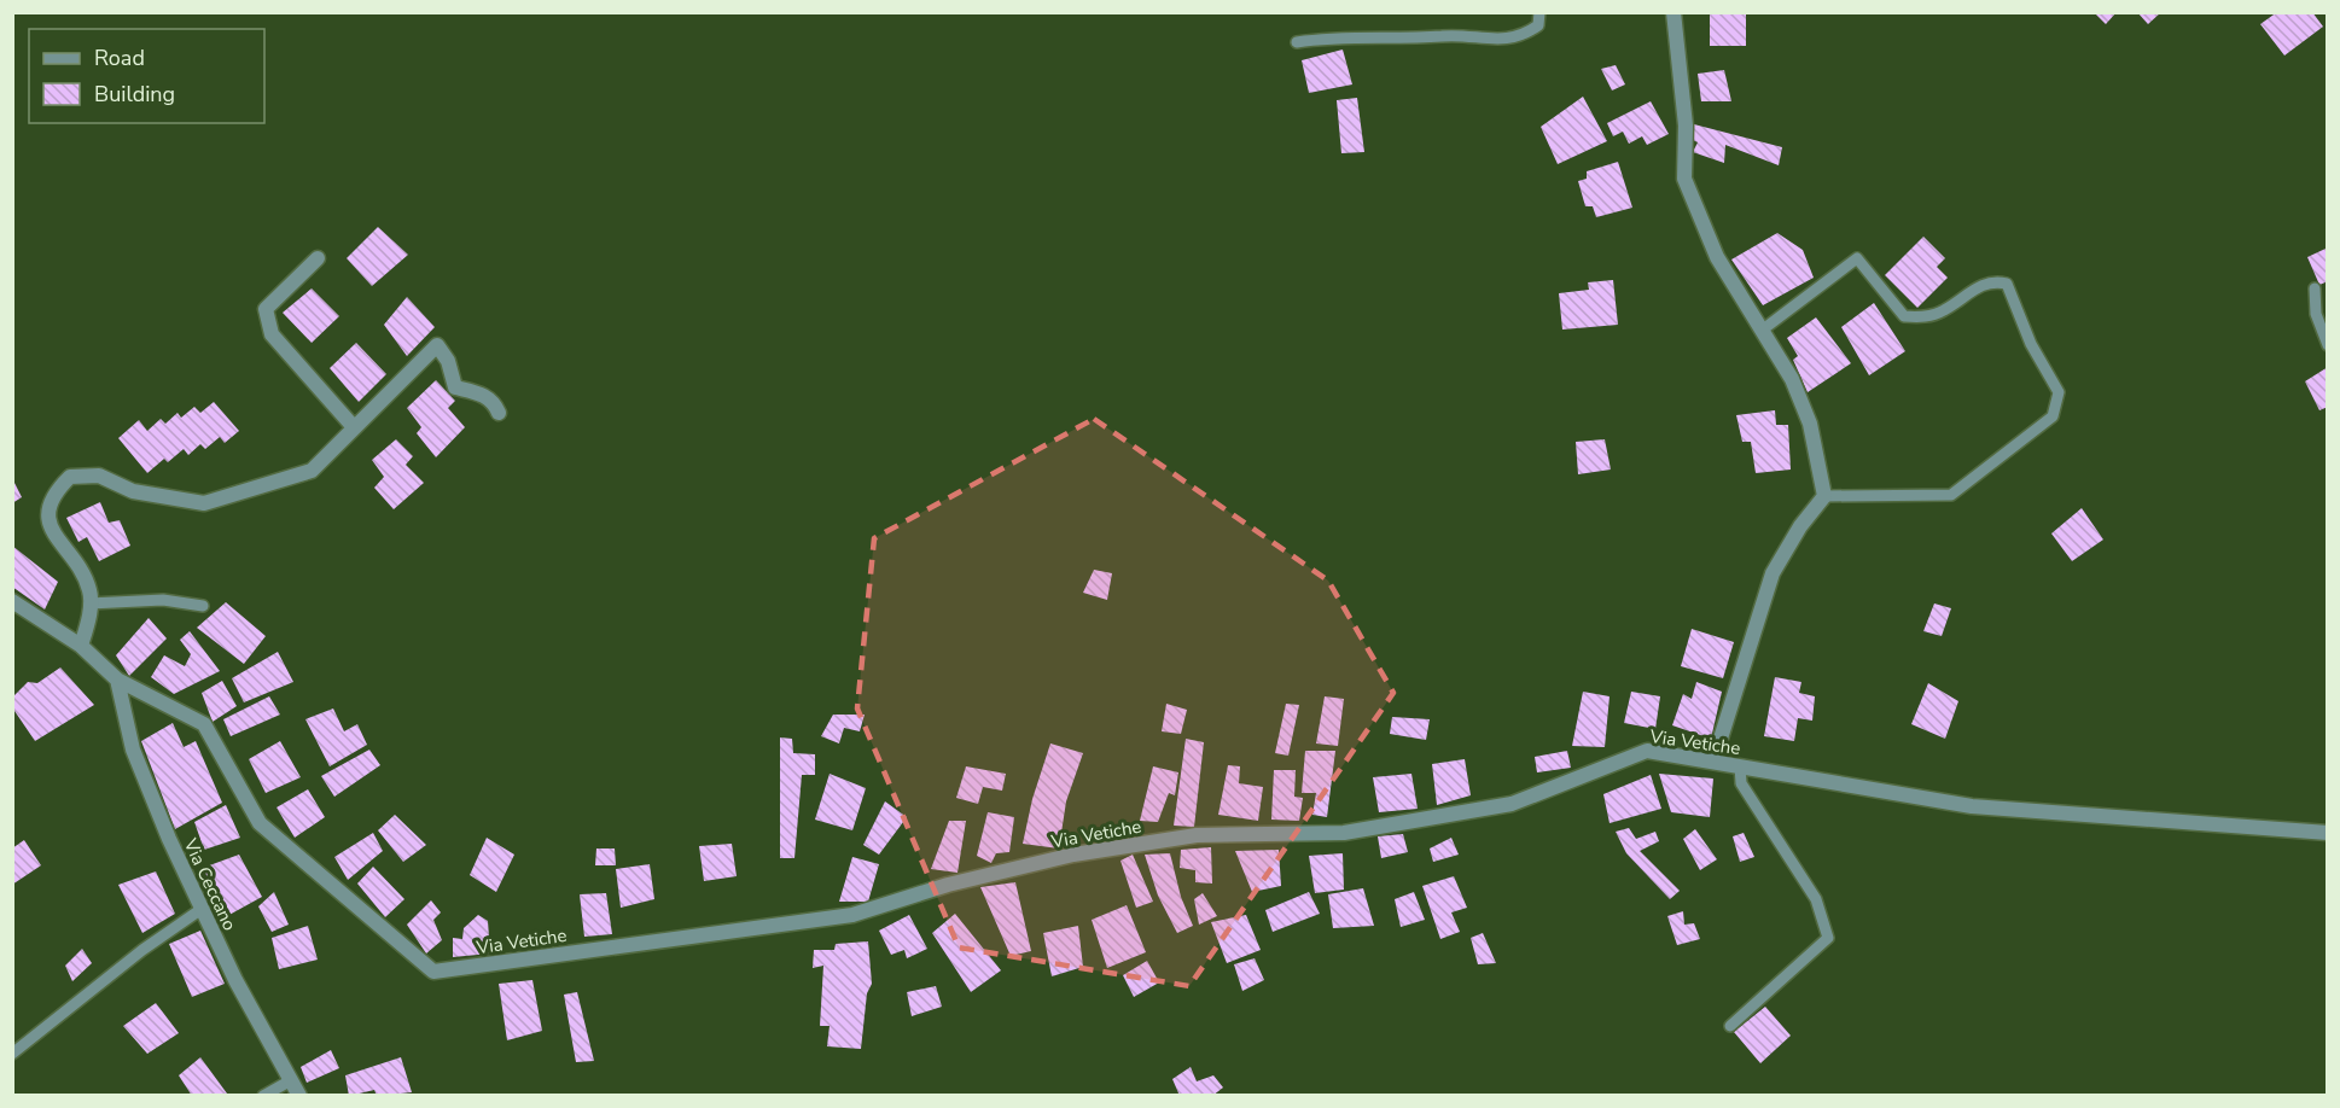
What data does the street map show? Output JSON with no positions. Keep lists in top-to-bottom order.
{
  "streets": {
    "street": ["Via Vetiche", "Via Ceccano"]
  },
  "crossings": [
    ["Via Vetiche", "Via Ceccano"]
  ],
  "legend": ["Road", "Building"]
}
